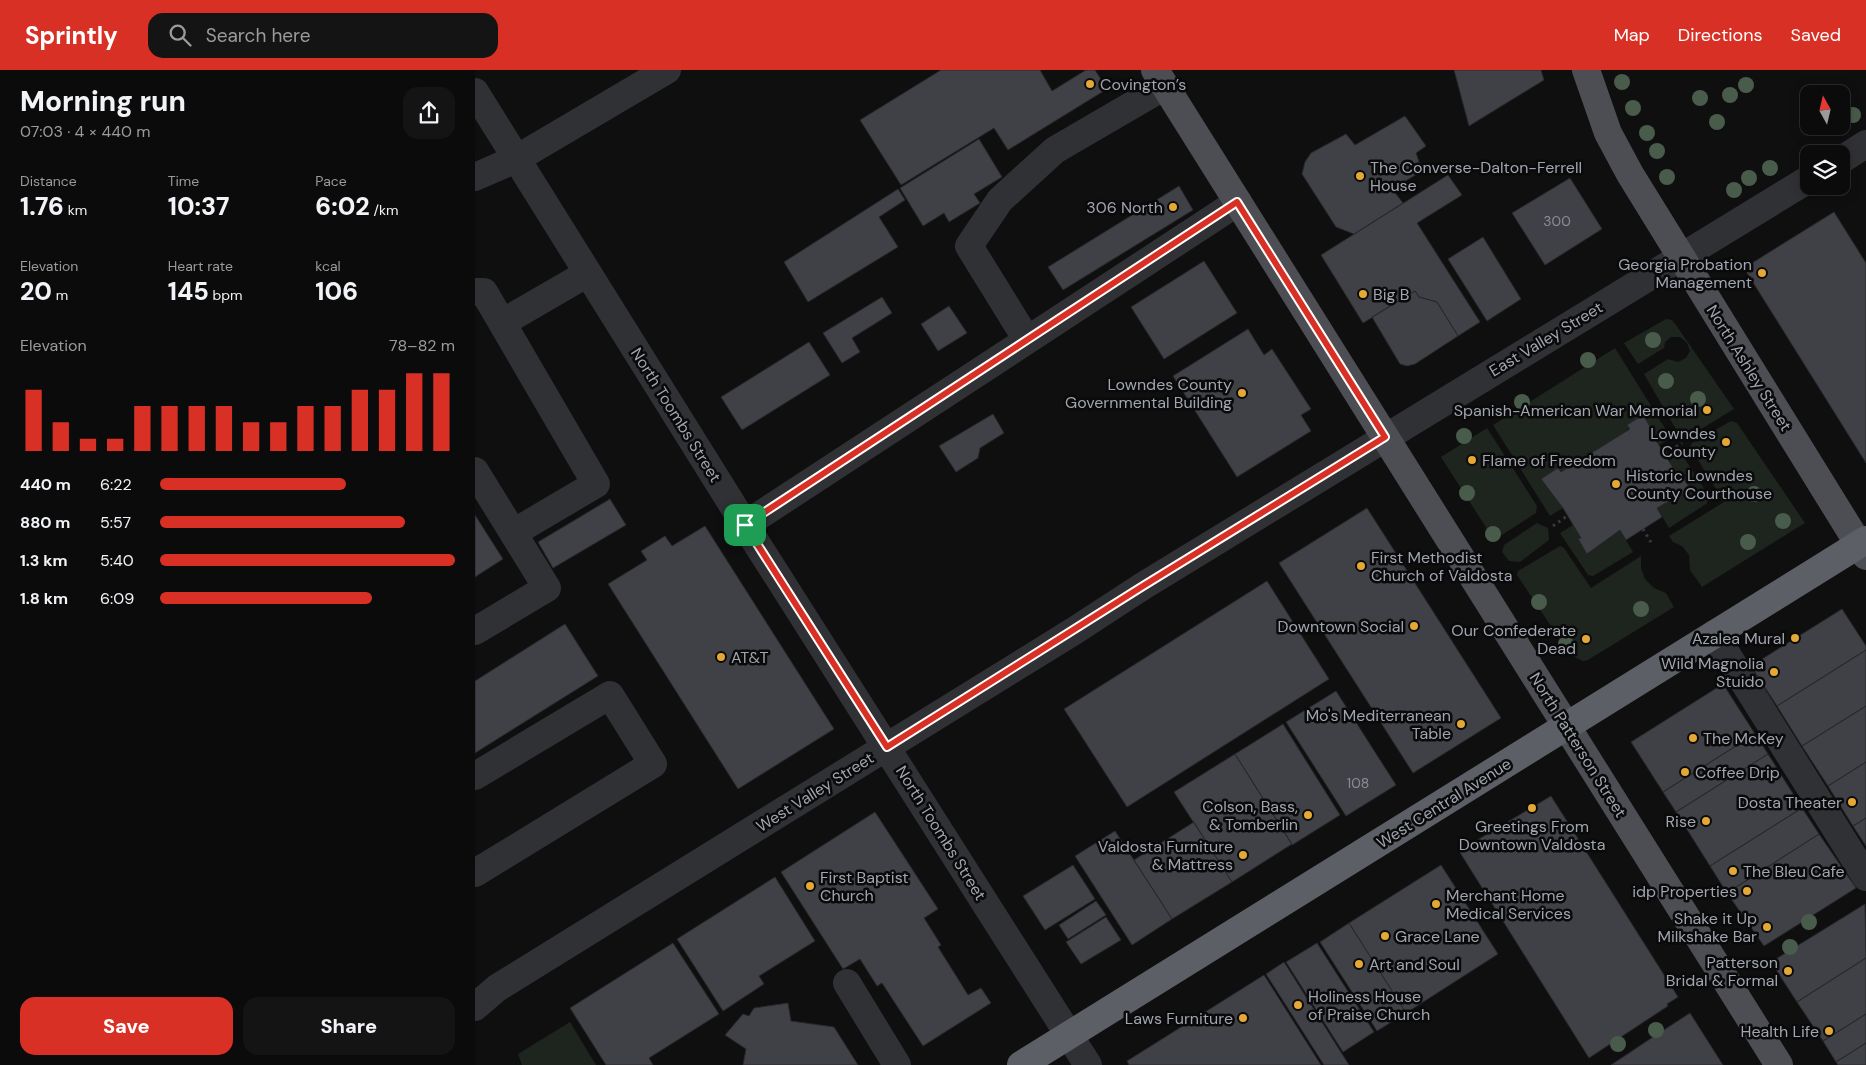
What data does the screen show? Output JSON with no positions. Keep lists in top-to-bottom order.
{
  "streets": {
    "highway": ["West Central Avenue"],
    "main road": ["North Ashley Street", "North Patterson Street"],
    "street": ["East Valley Street", "North Toombs Street", "West Valley Street"]
  },
  "crossings": [
    ["East Valley Street", "North Ashley Street"],
    ["East Valley Street", "North Patterson Street"],
    ["East Valley Street", "West Valley Street"],
    ["North Ashley Street", "West Central Avenue"],
    ["North Toombs Street", "West Valley Street"],
    ["North Toombs Street", "West Central Avenue"],
    ["North Patterson Street", "West Valley Street"],
    ["North Patterson Street", "West Central Avenue"]
  ],
  "places": [
    "Covington’s",
    "The Converse-Dalton-Ferrell House",
    "306 North",
    "Georgia Probation Management",
    "Big B",
    "Lowndes County Governmental Building",
    "Spanish-American War Memorial",
    "Lowndes County",
    "Flame of Freedom",
    "Historic Lowndes County Courthouse",
    "First Methodist Church of Valdosta",
    "Downtown Social",
    "Azalea Mural",
    "Our Confederate Dead",
    "AT&T",
    "Wild Magnolia Stuido",
    "Mo's Mediterranean Table",
    "The McKey",
    "Coffee Drip",
    "Dosta Theater",
    "Greetings From Downtown Valdosta",
    "Colson, Bass, & Tomberlin",
    "Rise",
    "Valdosta Furniture & Mattress",
    "The Bleu Cafe",
    "First Baptist Church",
    "idp Properties",
    "Merchant Home Medical Services",
    "Shake it Up Milkshake Bar",
    "Grace Lane",
    "Art and Soul",
    "Patterson Bridal & Formal",
    "Holiness House of Praise Church",
    "Laws Furniture",
    "Health Life"
  ],
  "house_numbers": ["300", "108"],
  "north": "top",
  "page": {
    "header": "Sprintly",
    "search": "Search here",
    "nav": ["Map", "Directions", "Saved"],
    "heading": ["Morning run", "07:03 · 4 × 440 m"],
    "stats": [
      ["Distance", "1.76 km"],
      ["Time", "10:37"],
      ["Pace", "6:02 /km"],
      ["Elevation", "20 m"],
      ["Heart rate", "145 bpm"],
      ["kcal", "106"]
    ],
    "chart": ["Elevation", "78–82 m"],
    "list": [
      {
        "name": "440 m",
        "note": "6:22"
      },
      {
        "name": "880 m",
        "note": "5:57"
      },
      {
        "name": "1.3 km",
        "note": "5:40"
      },
      {
        "name": "1.8 km",
        "note": "6:09"
      }
    ],
    "buttons": ["Save", "Share"]
  }
}
